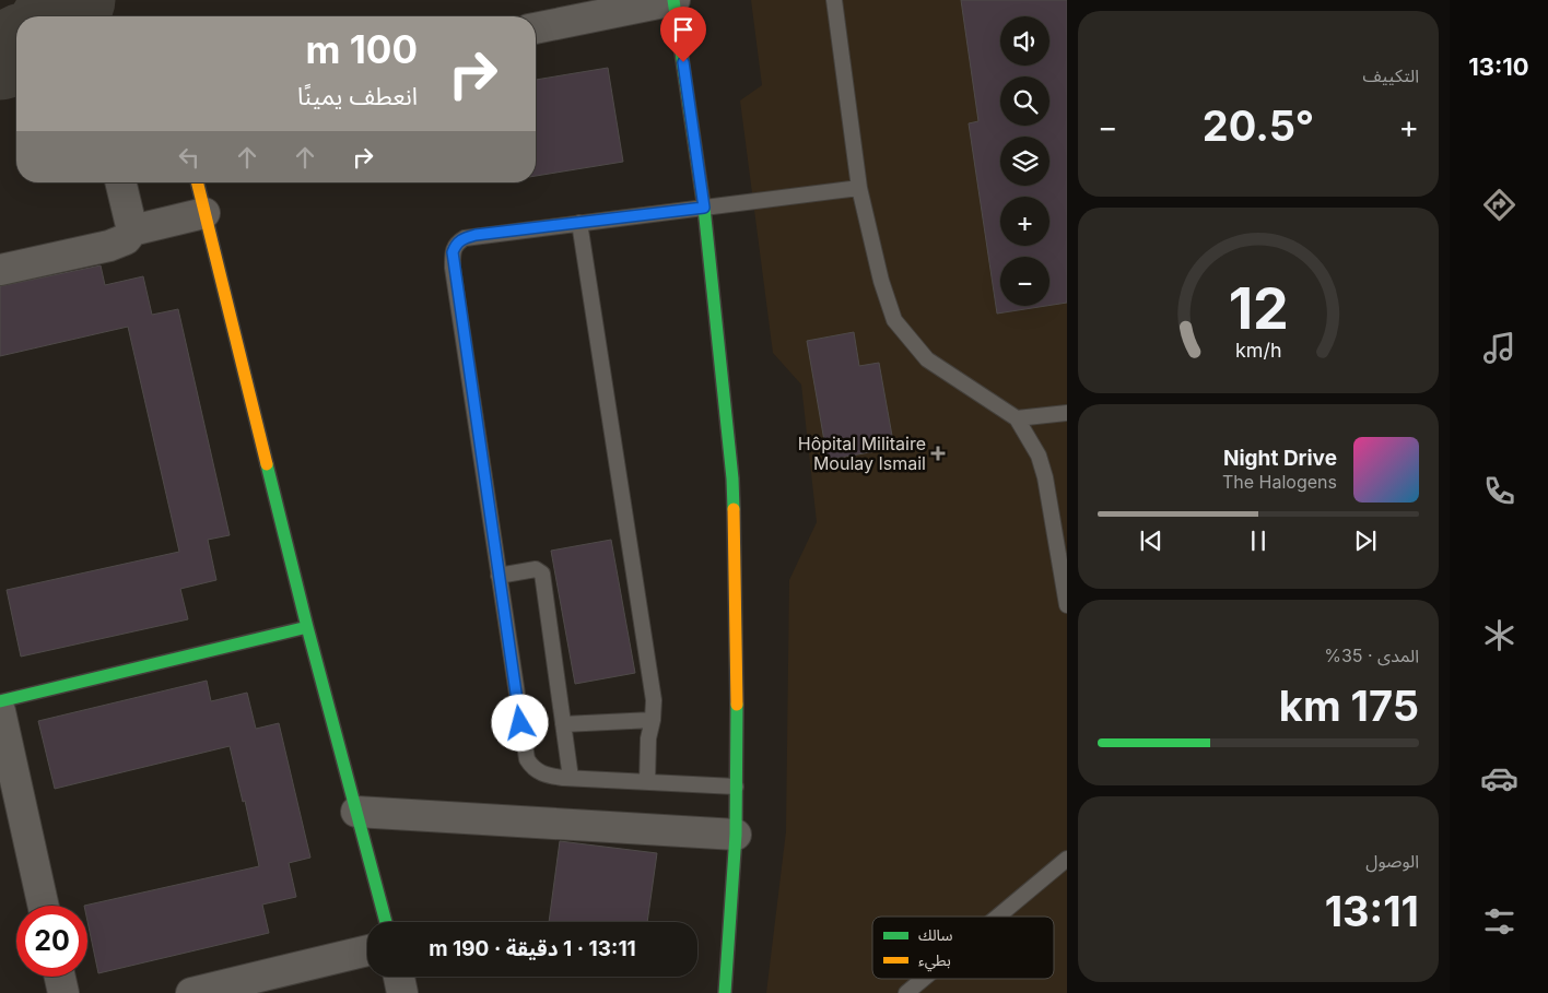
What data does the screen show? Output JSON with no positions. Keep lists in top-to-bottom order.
{
  "places": {
    "health": ["Hôpital Militaire Moulay Ismail"]
  },
  "legend": ["سالك", "بطيء"],
  "page": {
    "tabs": "13:10",
    "tile": [
      "التكييف",
      ["المدى · 35%", "175 km"],
      ["الوصول", "13:11"]
    ],
    "map_buttons": ["+", "−"],
    "turn": ["100 m", "انعطف يمينًا"],
    "heat": ["−", "20.5°", "+"],
    "song": ["Night Drive", "The Halogens"],
    "limit": "20",
    "trip": "13:11 · 1 دقيقة · 190 m",
    "gauge": ["12", "km/h"]
  }
}
